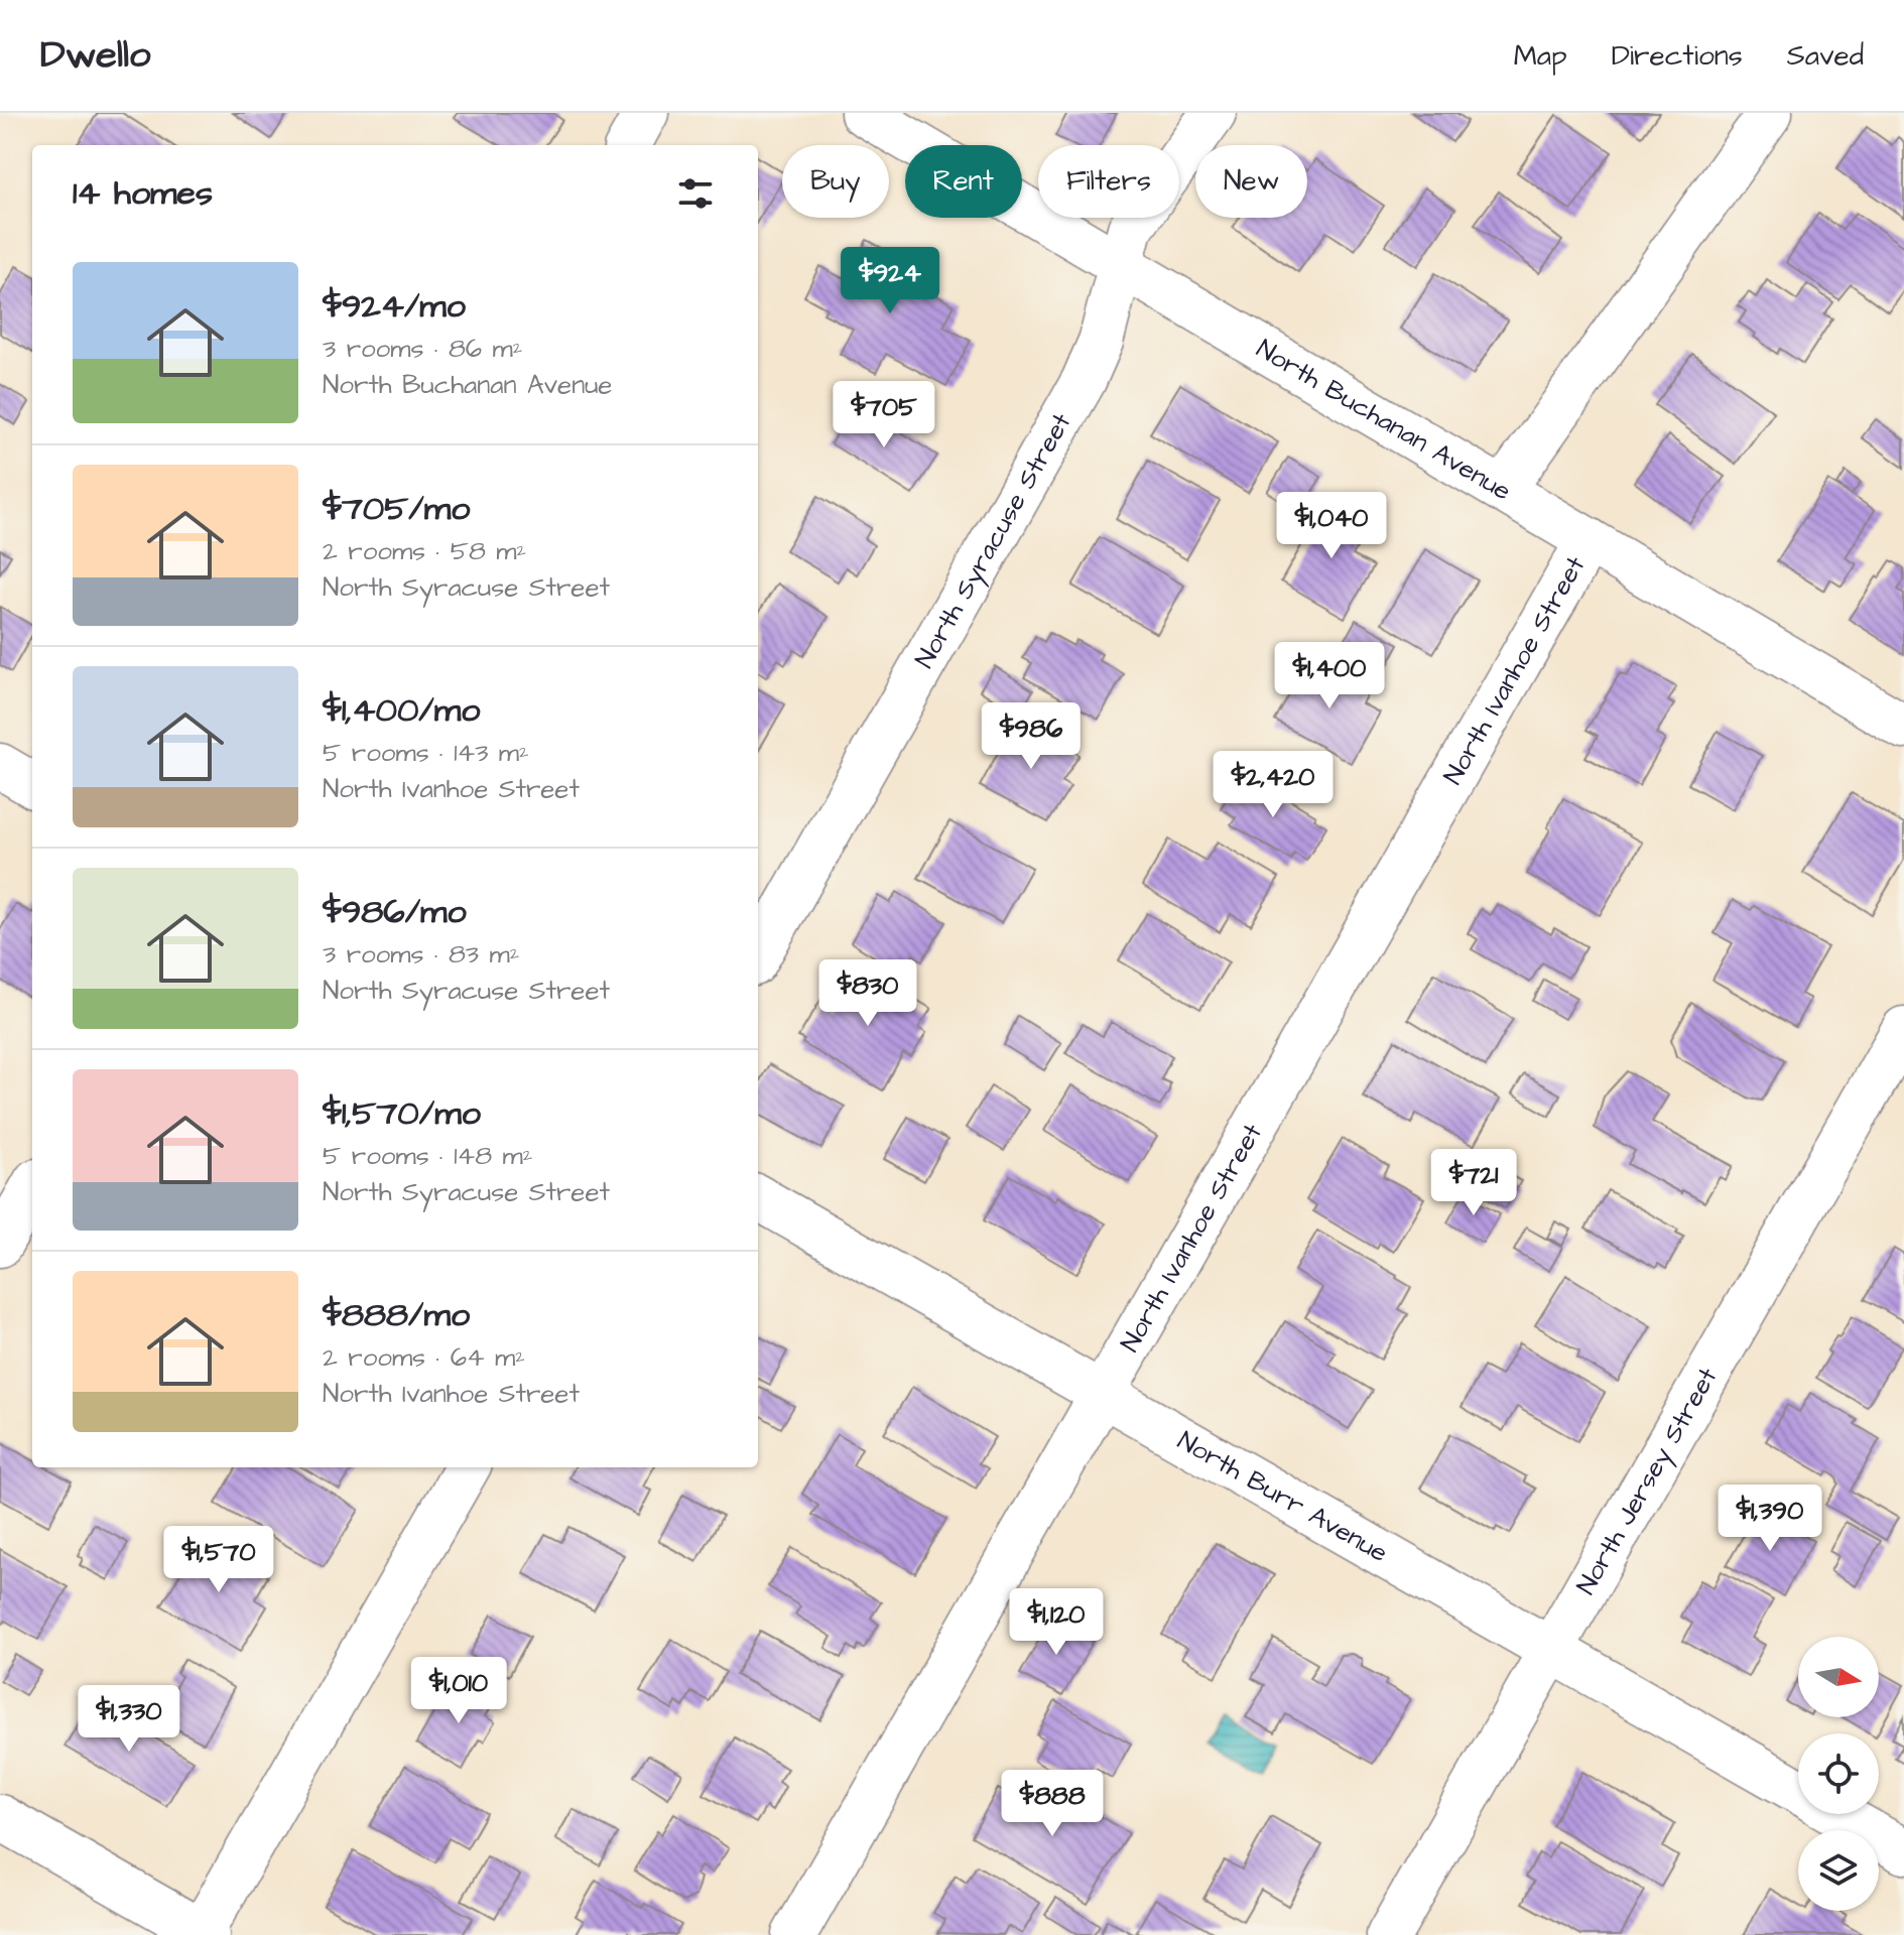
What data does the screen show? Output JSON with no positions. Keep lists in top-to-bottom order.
{
  "streets": {
    "street": [
      "North Buchanan Avenue",
      "North Syracuse Street",
      "North Ivanhoe Street",
      "North Jersey Street",
      "North Burr Avenue"
    ]
  },
  "crossings": [
    ["North Buchanan Avenue", "North Syracuse Street"],
    ["North Buchanan Avenue", "North Ivanhoe Street"],
    ["North Ivanhoe Street", "North Burr Avenue"],
    ["North Jersey Street", "North Burr Avenue"]
  ],
  "north": "right",
  "page": {
    "header": "Dwello",
    "nav": ["Map", "Directions", "Saved"],
    "chip": [
      "Buy",
      "Rent",
      "Filters",
      "New"
    ],
    "heading": "14 homes",
    "list": [
      {
        "name": "$924/mo",
        "note": "3 rooms · 86 m² · North Buchanan Avenue"
      },
      {
        "name": "$705/mo",
        "note": "2 rooms · 58 m² · North Syracuse Street"
      },
      {
        "name": "$1,400/mo",
        "note": "5 rooms · 143 m² · North Ivanhoe Street"
      },
      {
        "name": "$986/mo",
        "note": "3 rooms · 83 m² · North Syracuse Street"
      },
      {
        "name": "$1,570/mo",
        "note": "5 rooms · 148 m² · North Syracuse Street"
      },
      {
        "name": "$888/mo",
        "note": "2 rooms · 64 m² · North Ivanhoe Street"
      }
    ],
    "price": [
      "$924",
      "$705",
      "$1,040",
      "$1,400",
      "$986",
      "$2,420",
      "$830",
      "$721",
      "$1,390",
      "$1,570",
      "$1,120",
      "$1,010",
      "$1,330",
      "$888"
    ]
  }
}
